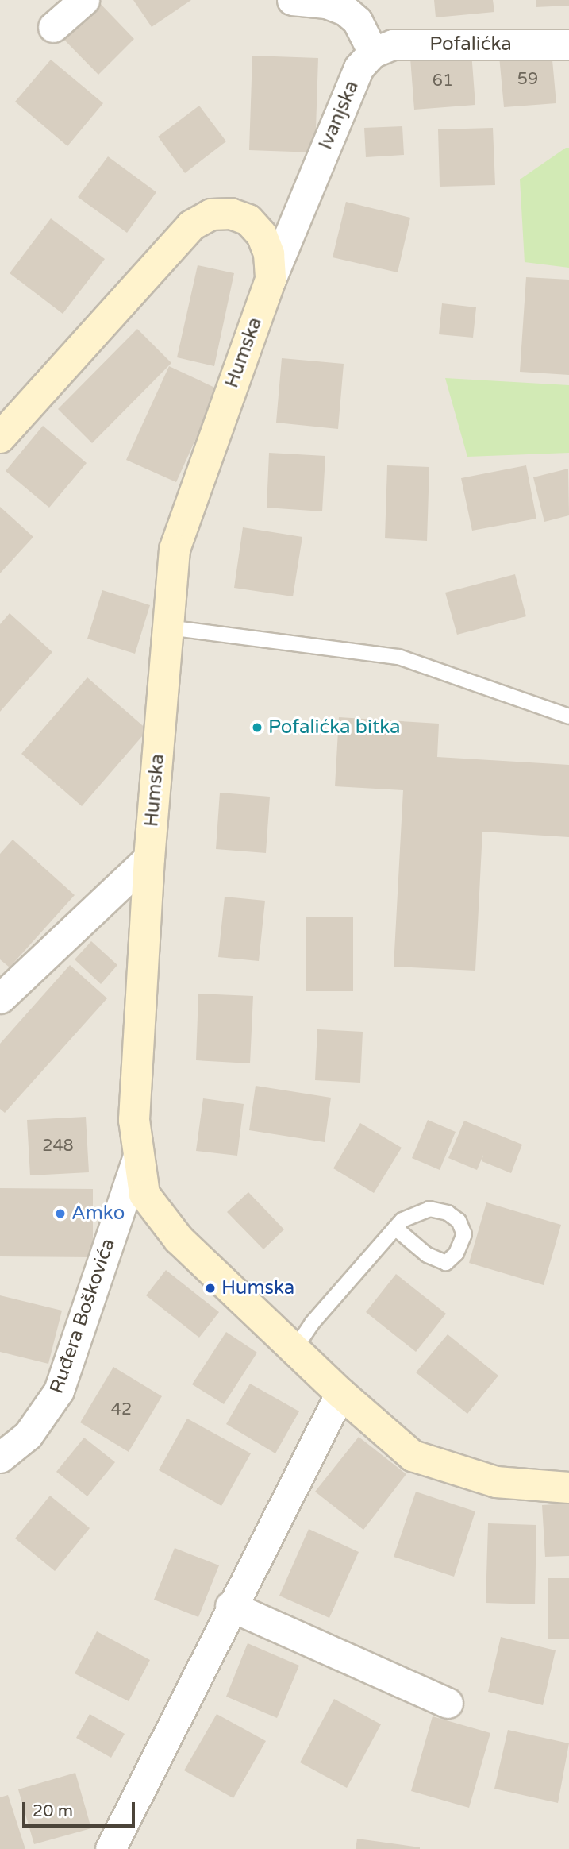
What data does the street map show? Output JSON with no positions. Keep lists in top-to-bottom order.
{
  "streets": {
    "street": [
      "Pofalićka",
      "Ivanjska",
      "Humska",
      "Ruđera Boškovića"
    ]
  },
  "crossings": [
    ["Pofalićka", "Ivanjska"],
    ["Ivanjska", "Humska"],
    ["Humska", "Ruđera Boškovića"]
  ],
  "places": ["Pofalićka bitka", "Amko", "Humska"],
  "house_numbers": [
    "59",
    "61",
    "248",
    "42"
  ],
  "scale_bar": "20 m"
}
